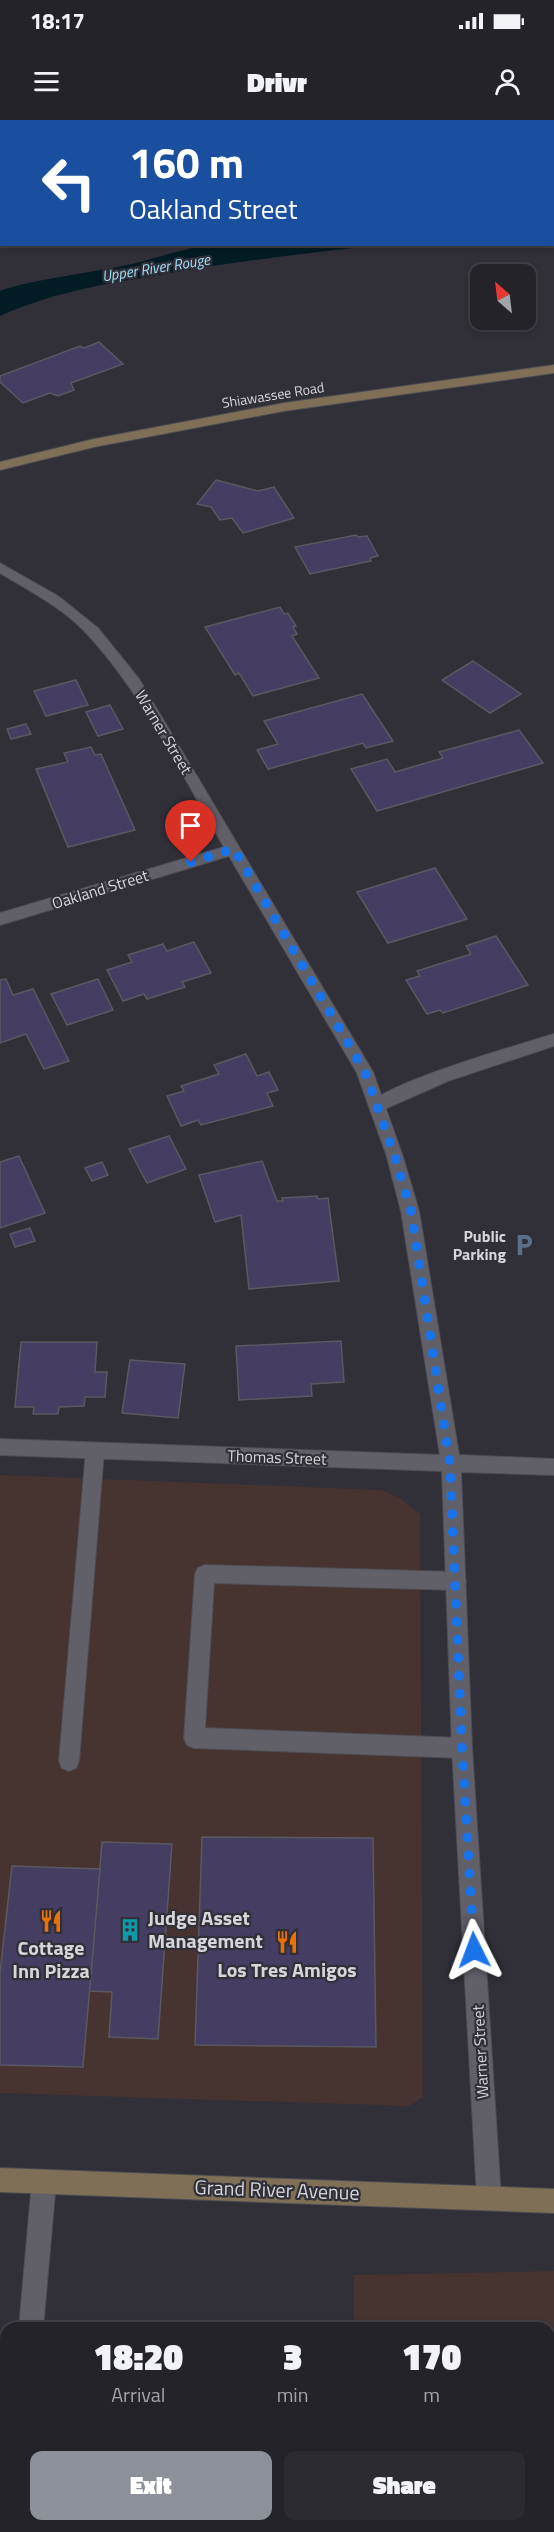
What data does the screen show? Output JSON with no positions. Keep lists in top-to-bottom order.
{
  "streets": {
    "street": [
      "Shiawassee Road",
      "Warner Street",
      "Oakland Street",
      "Thomas Street",
      "Grand River Avenue"
    ]
  },
  "crossings": [
    ["Warner Street", "Oakland Street"],
    ["Warner Street", "Thomas Street"],
    ["Warner Street", "Grand River Avenue"]
  ],
  "water": ["Upper River Rouge"],
  "places": {
    "parking": ["Public Parking"],
    "restaurant": ["Cottage Inn Pizza", "Los Tres Amigos"],
    "building": ["Judge Asset Management"]
  },
  "north": "top left",
  "page": {
    "status": "18:17",
    "header": "Drivr",
    "turn": ["160 m", "Oakland Street"],
    "eta": [
      "18:20",
      "Arrival",
      "3",
      "min",
      "170",
      "m"
    ],
    "buttons": ["Exit", "Share"]
  }
}
